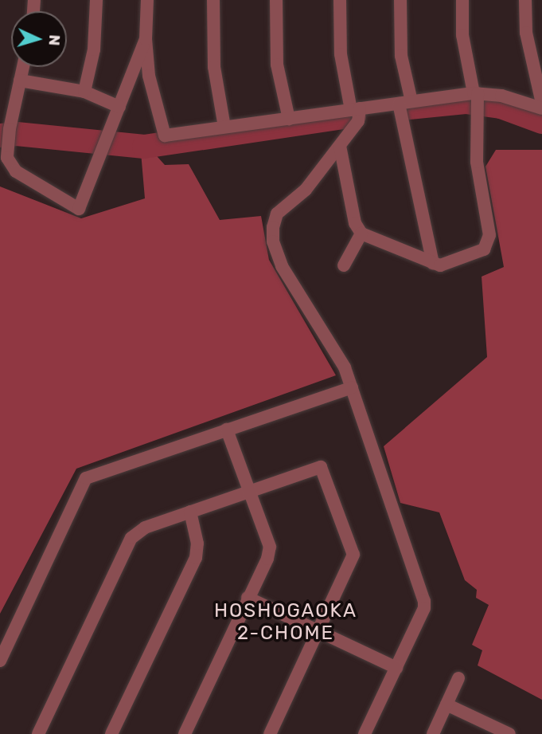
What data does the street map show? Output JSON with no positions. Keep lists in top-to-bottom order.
{
  "districts": ["HOSHOGAOKA 2-CHOME"],
  "north": "right"
}
